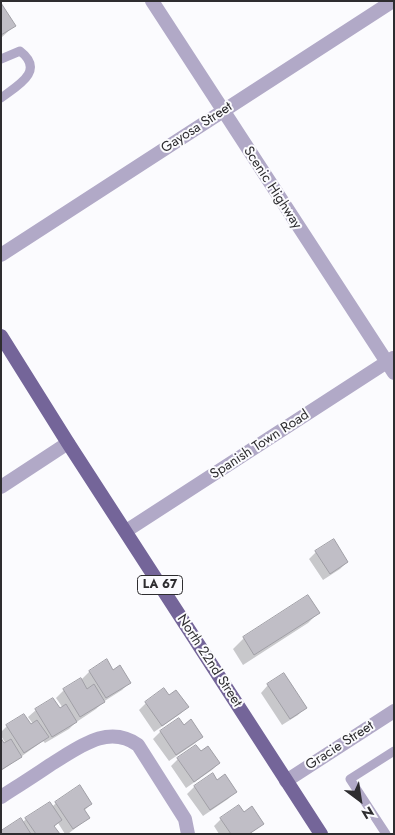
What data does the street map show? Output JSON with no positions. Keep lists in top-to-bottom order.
{
  "streets": {
    "main road": ["LA 67", "North 22nd Street"],
    "street": [
      "Gayosa Street",
      "Scenic Highway",
      "Spanish Town Road",
      "Gracie Street"
    ]
  },
  "crossings": [
    ["Gayosa Street", "Scenic Highway"],
    ["Scenic Highway", "Spanish Town Road"],
    ["Spanish Town Road", "North 22nd Street"],
    ["North 22nd Street", "Gracie Street"]
  ],
  "north": "bottom right"
}
